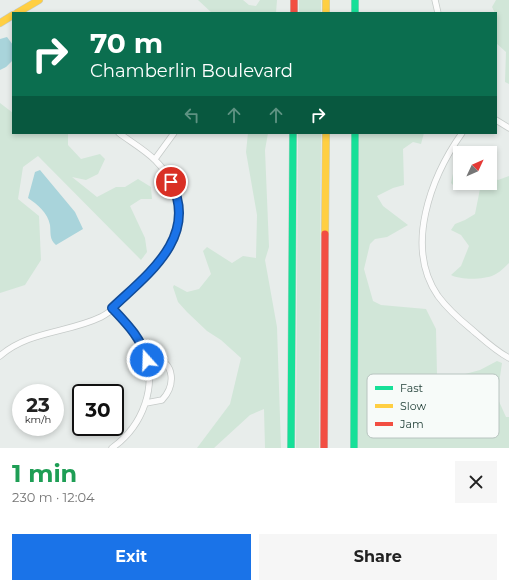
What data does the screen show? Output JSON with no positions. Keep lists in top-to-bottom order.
{
  "legend": ["Fast", "Slow", "Jam"],
  "north": "top right",
  "page": {
    "turn": ["70 m", "Chamberlin Boulevard"],
    "speed": "23 km/h",
    "limit": "30",
    "heading": ["1 min", "230 m · 12:04"],
    "buttons": ["Exit", "Share"]
  }
}
